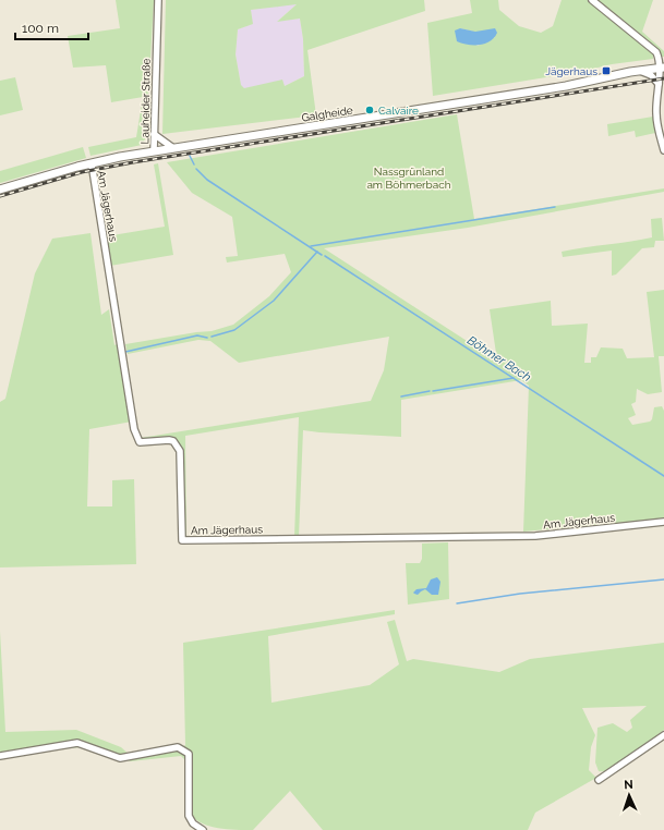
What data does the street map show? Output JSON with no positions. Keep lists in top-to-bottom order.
{
  "streets": {
    "main road": ["Galgheide"],
    "street": ["Lauheider Straße", "Am Jägerhaus"]
  },
  "crossings": [
    ["Lauheider Straße", "Galgheide"],
    ["Galgheide", "Am Jägerhaus"]
  ],
  "water": ["Böhmer Bach"],
  "parks": ["Nassgrünland am Böhmerbach"],
  "places": {
    "transit": ["Jägerhaus"],
    "other": ["Calvaire"]
  },
  "scale_bar": "100 m",
  "north": "top"
}
